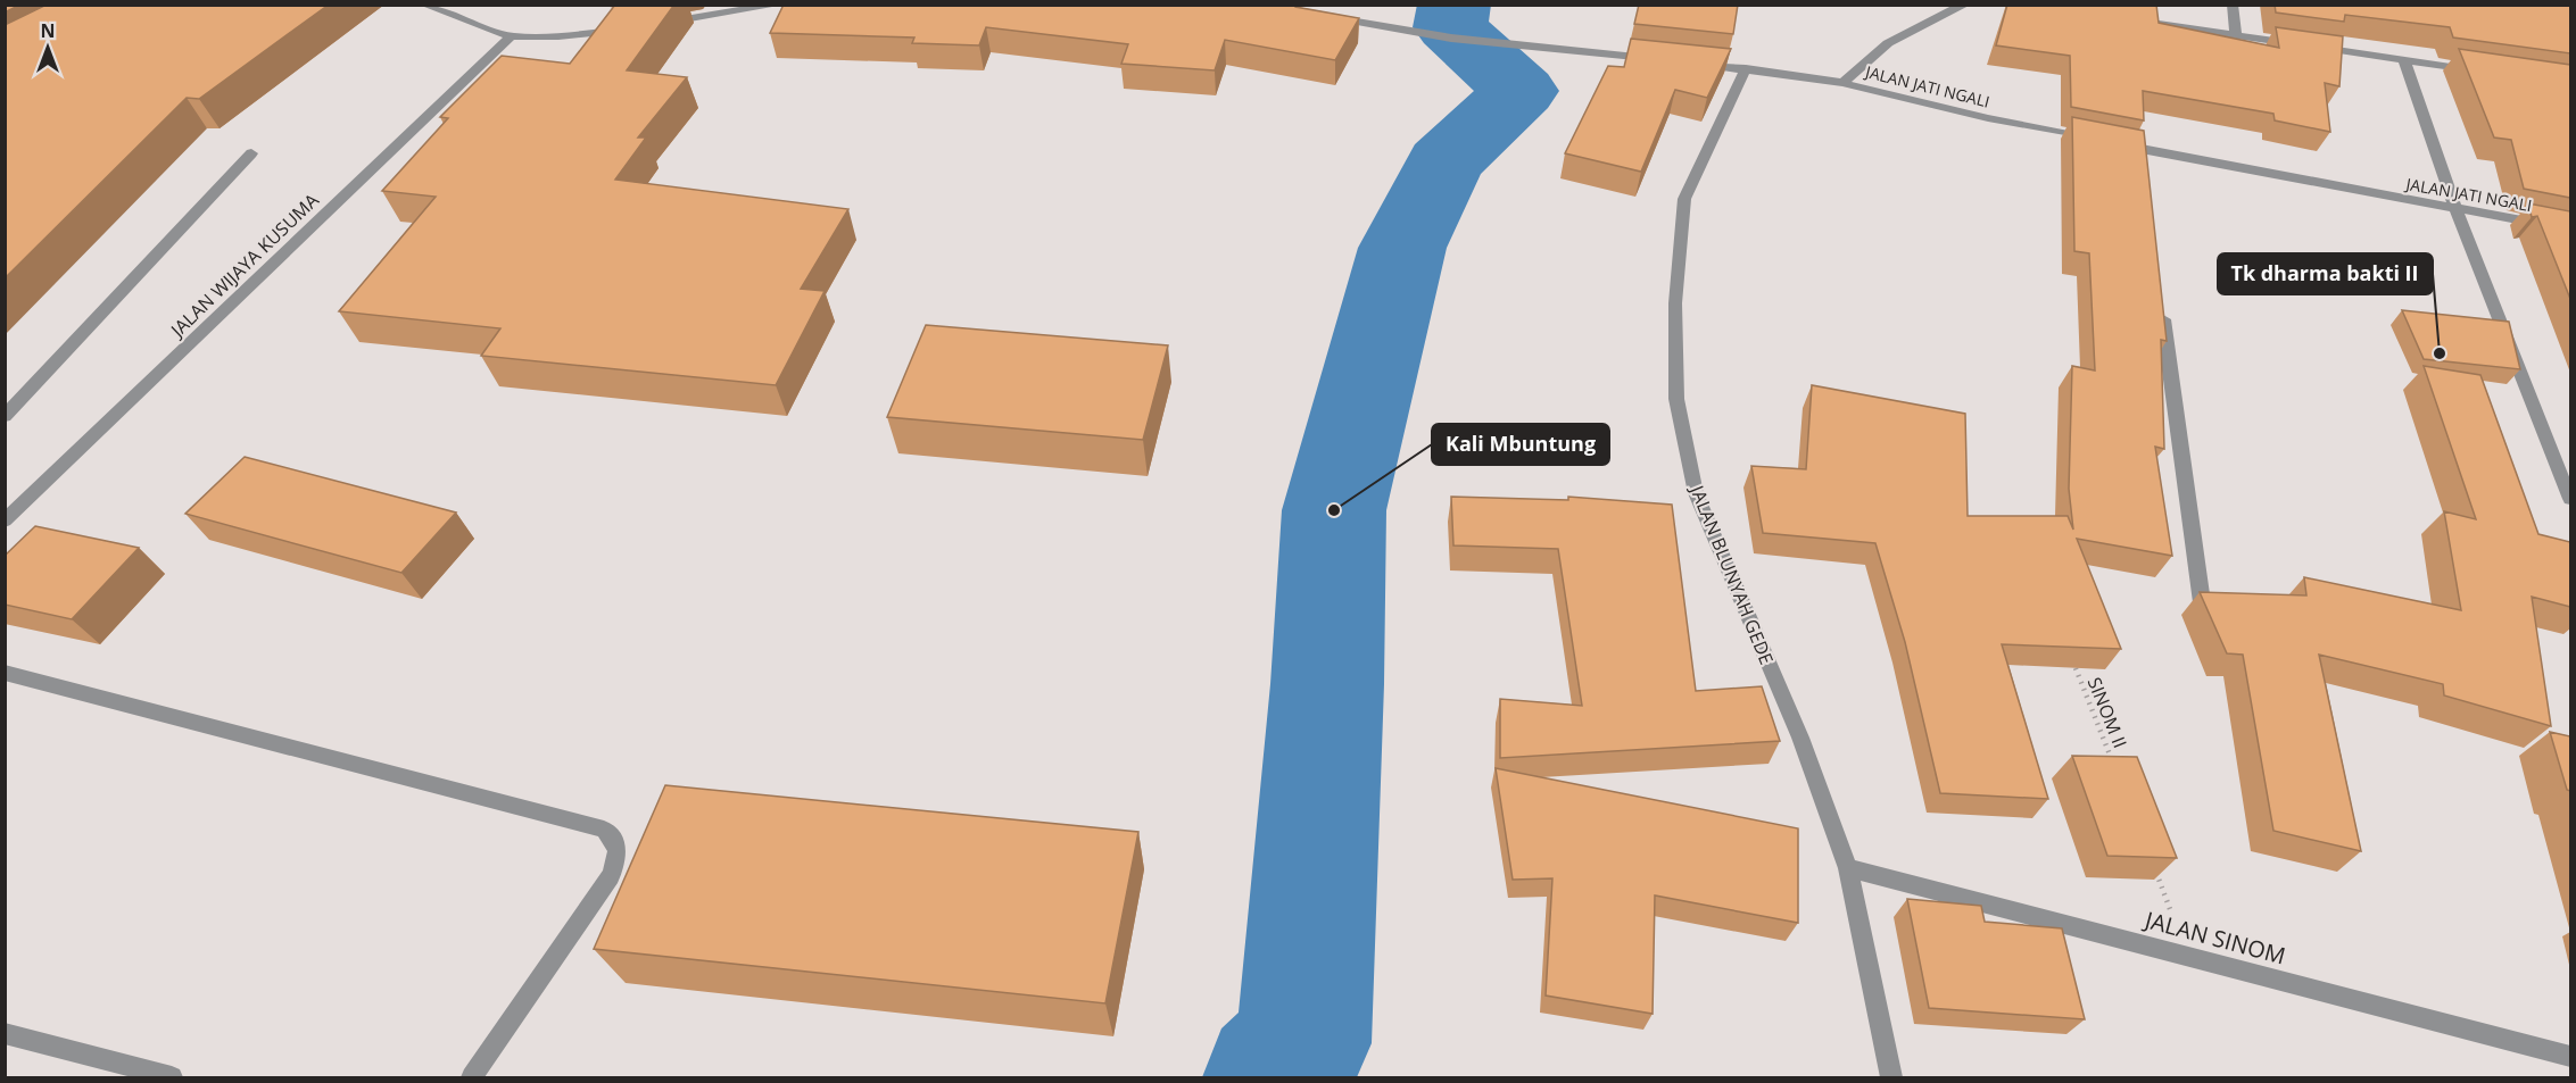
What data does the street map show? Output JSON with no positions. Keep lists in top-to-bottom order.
{
  "streets": {
    "street": [
      "JALAN JATI NGALI",
      "JALAN WIJAYA KUSUMA",
      "JALAN BLUNYAH GEDE",
      "JALAN SINOM"
    ],
    "path": ["SINOM II"]
  },
  "crossings": [
    ["JALAN JATI NGALI", "JALAN BLUNYAH GEDE"],
    ["JALAN BLUNYAH GEDE", "JALAN SINOM"]
  ],
  "places": ["Tk dharma bakti II", "Kali Mbuntung"],
  "north": "top"
}
